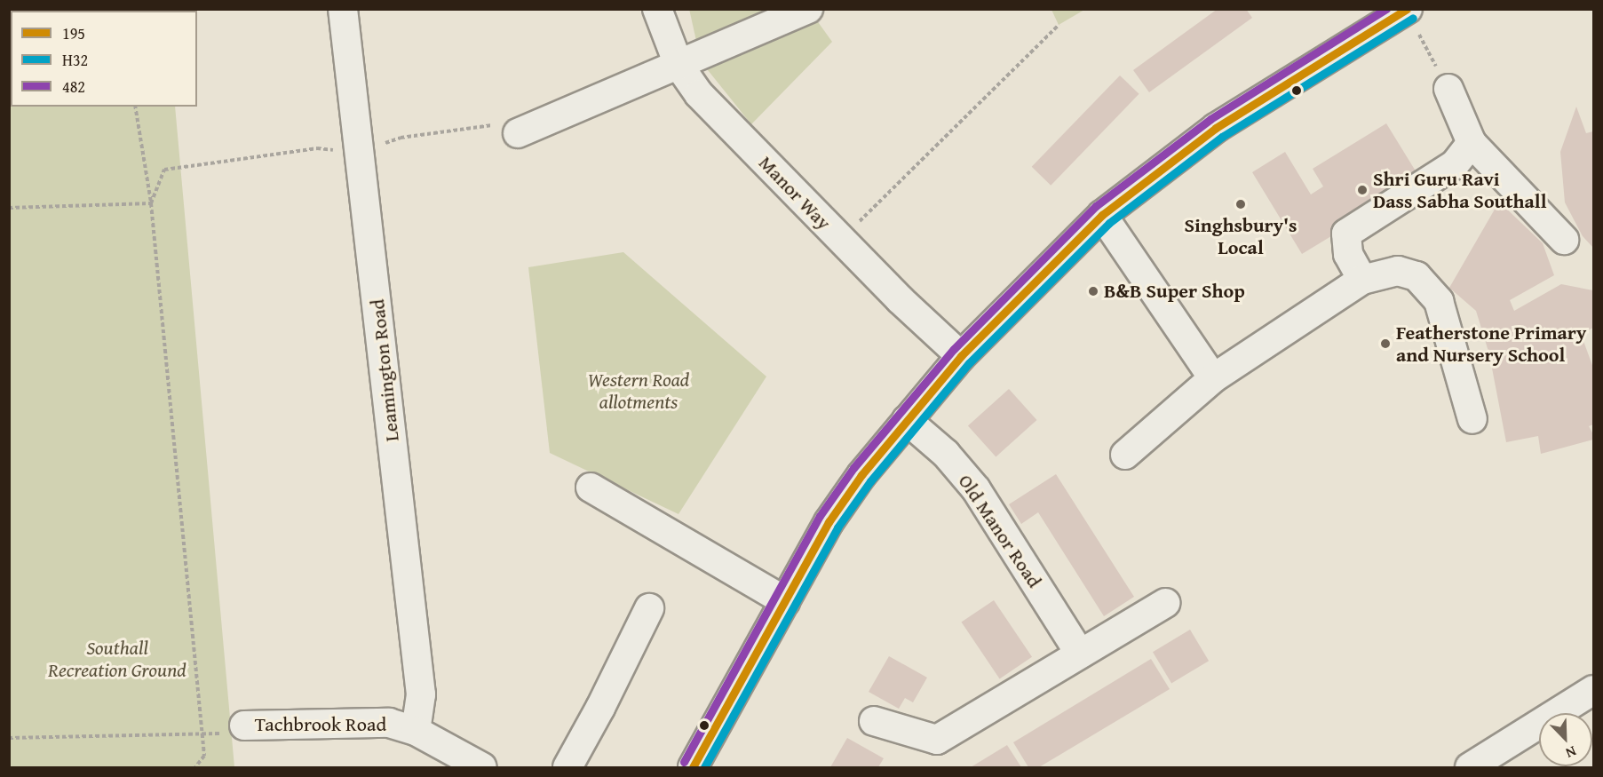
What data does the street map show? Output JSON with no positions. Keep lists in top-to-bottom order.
{
  "streets": {
    "street": [
      "Manor Way",
      "Leamington Road",
      "Old Manor Road",
      "Tachbrook Road"
    ]
  },
  "crossings": [
    ["Leamington Road", "Tachbrook Road"]
  ],
  "parks": ["Western Road allotments", "Southall Recreation Ground"],
  "places": [
    "Shri Guru Ravi Dass Sabha Southall",
    "Singhsbury's Local",
    "B&B Super Shop",
    "Featherstone Primary and Nursery School"
  ],
  "lines": ["transit line 195", "transit line 482", "transit line H32"],
  "legend": ["195", "H32", "482"],
  "north": "bottom right"
}
